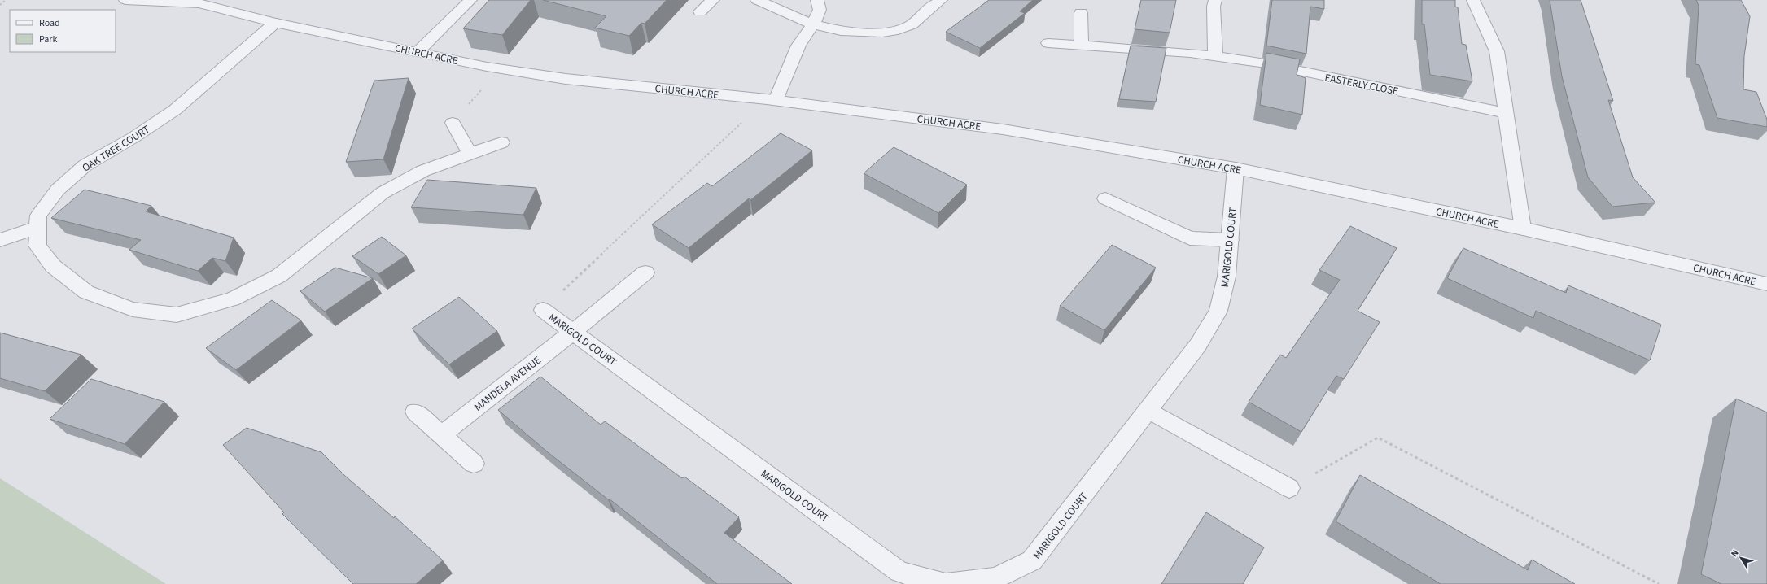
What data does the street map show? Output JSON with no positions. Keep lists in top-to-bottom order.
{
  "streets": {
    "street": [
      "CHURCH ACRE",
      "EASTERLY CLOSE",
      "OAK TREE COURT",
      "MARIGOLD COURT",
      "MANDELA AVENUE"
    ]
  },
  "crossings": [
    ["CHURCH ACRE", "OAK TREE COURT"],
    ["CHURCH ACRE", "MARIGOLD COURT"],
    ["MARIGOLD COURT", "MANDELA AVENUE"]
  ],
  "legend": ["Road", "Park"],
  "north": "top left"
}
